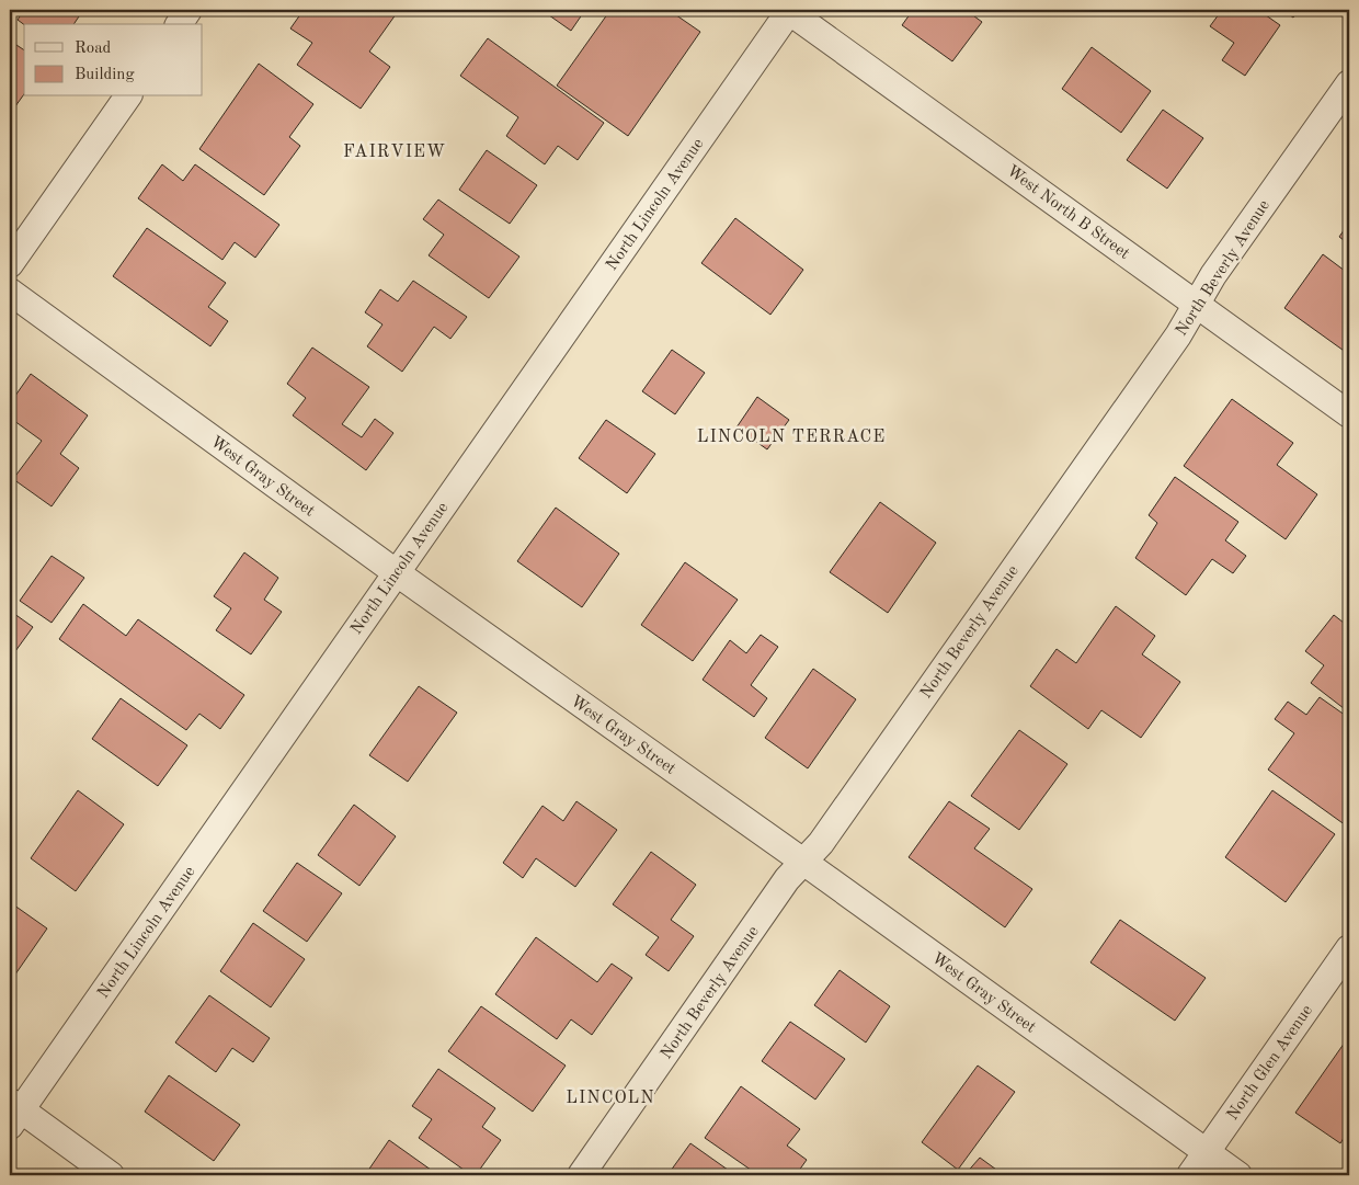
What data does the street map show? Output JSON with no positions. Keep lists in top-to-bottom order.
{
  "streets": {
    "street": [
      "North Lincoln Avenue",
      "West North B Street",
      "North Beverly Avenue",
      "West Gray Street",
      "North Glen Avenue"
    ]
  },
  "crossings": [
    ["North Lincoln Avenue", "West North B Street"],
    ["North Lincoln Avenue", "West Gray Street"],
    ["West North B Street", "North Beverly Avenue"],
    ["North Beverly Avenue", "West Gray Street"],
    ["West Gray Street", "North Glen Avenue"]
  ],
  "districts": ["FAIRVIEW", "LINCOLN TERRACE", "LINCOLN"],
  "legend": ["Road", "Building"]
}
